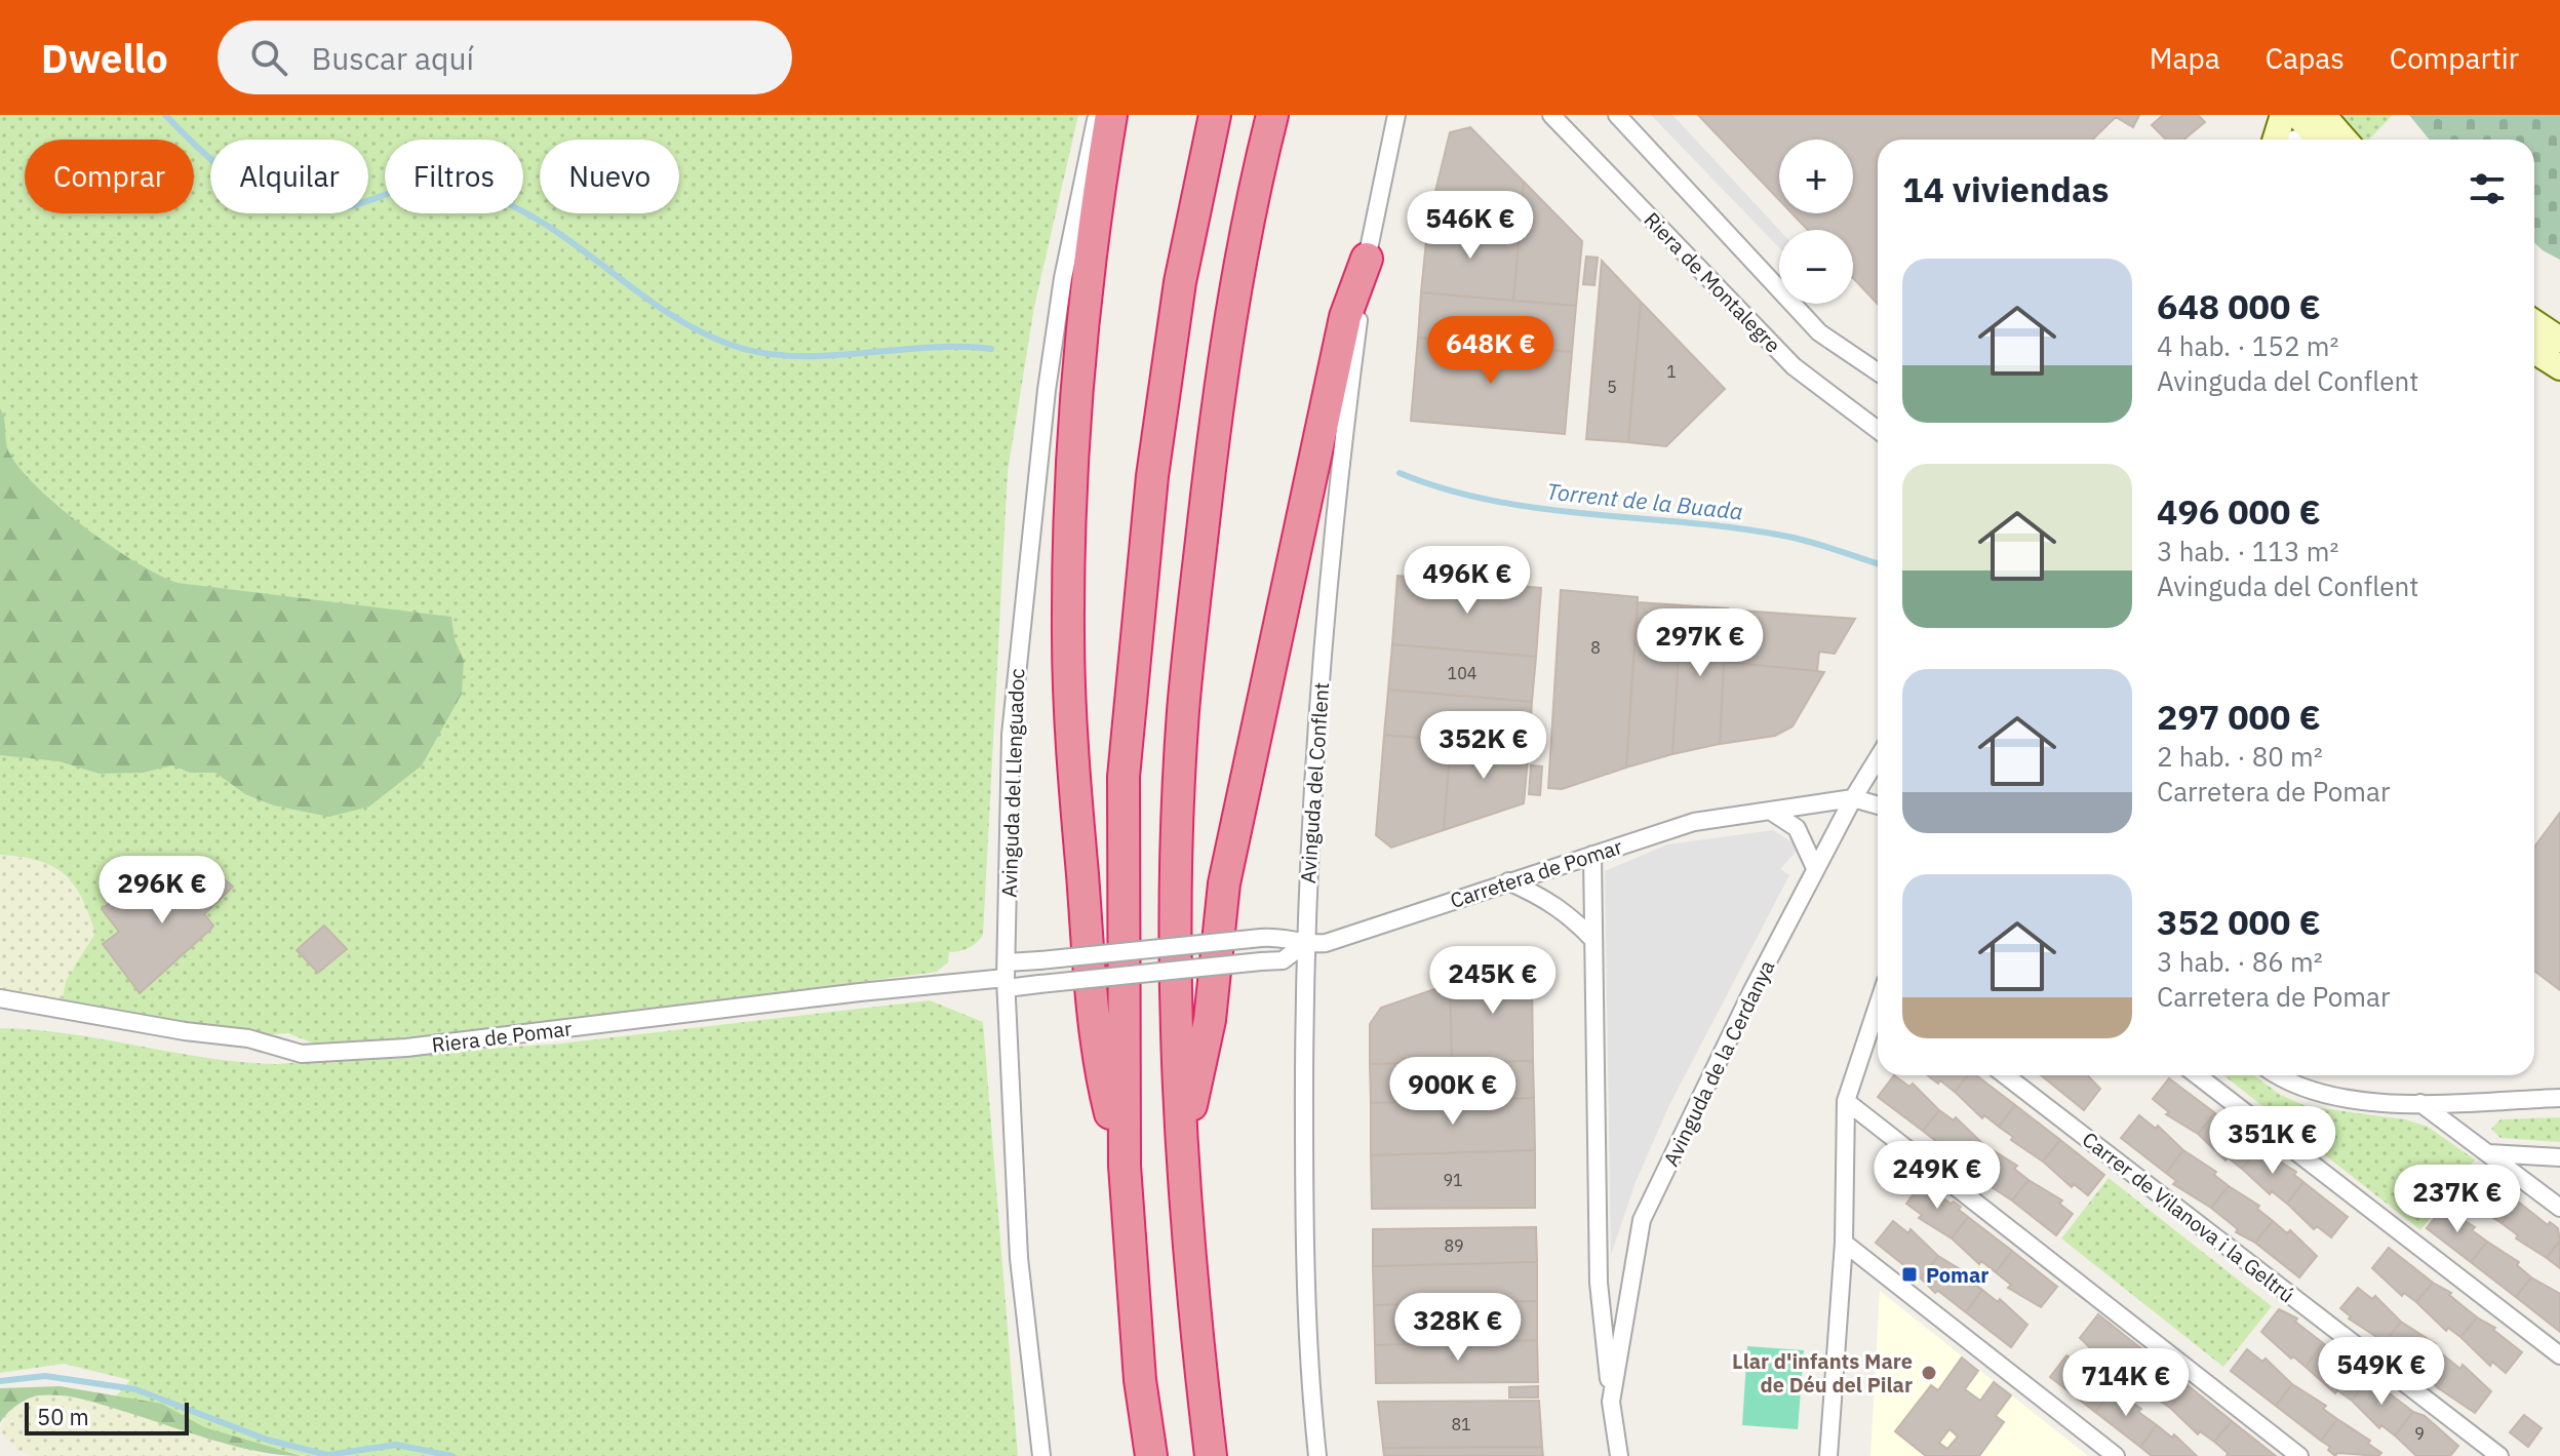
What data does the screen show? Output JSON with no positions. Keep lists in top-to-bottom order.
{
  "streets": {
    "street": [
      "Riera de Montalegre",
      "Avinguda del Llenguadoc",
      "Avinguda del Conflent",
      "Carretera de Pomar",
      "Riera de Pomar",
      "Avinguda de la Cerdanya",
      "Carrer de Vilanova i la Geltrú"
    ]
  },
  "crossings": [
    ["Avinguda del Llenguadoc", "Carretera de Pomar"],
    ["Avinguda del Llenguadoc", "Riera de Pomar"],
    ["Avinguda del Conflent", "Carretera de Pomar"],
    ["Carretera de Pomar", "Riera de Pomar"],
    ["Carretera de Pomar", "Avinguda de la Cerdanya"]
  ],
  "water": ["Torrent de la Buada"],
  "places": {
    "transit": ["Pomar"],
    "other": ["Llar d'infants Mare de Déu del Pilar"]
  },
  "house_numbers": [
    "1",
    "5",
    "8",
    "104",
    "91",
    "89",
    "81",
    "9"
  ],
  "scale_bar": "50 m",
  "page": {
    "header": "Dwello",
    "search": "Buscar aquí",
    "nav": ["Mapa", "Capas", "Compartir"],
    "map_buttons": ["+", "−"],
    "chip": [
      "Comprar",
      "Alquilar",
      "Filtros",
      "Nuevo"
    ],
    "heading": "14 viviendas",
    "price": [
      "546K €",
      "648K €",
      "496K €",
      "297K €",
      "352K €",
      "296K €",
      "245K €",
      "900K €",
      "351K €",
      "249K €",
      "237K €",
      "328K €",
      "549K €",
      "714K €"
    ],
    "list": [
      {
        "name": "648 000 €",
        "note": "4 hab. · 152 m² · Avinguda del Conflent"
      },
      {
        "name": "496 000 €",
        "note": "3 hab. · 113 m² · Avinguda del Conflent"
      },
      {
        "name": "297 000 €",
        "note": "2 hab. · 80 m² · Carretera de Pomar"
      },
      {
        "name": "352 000 €",
        "note": "3 hab. · 86 m² · Carretera de Pomar"
      }
    ],
    "scale": "50 m"
  }
}
